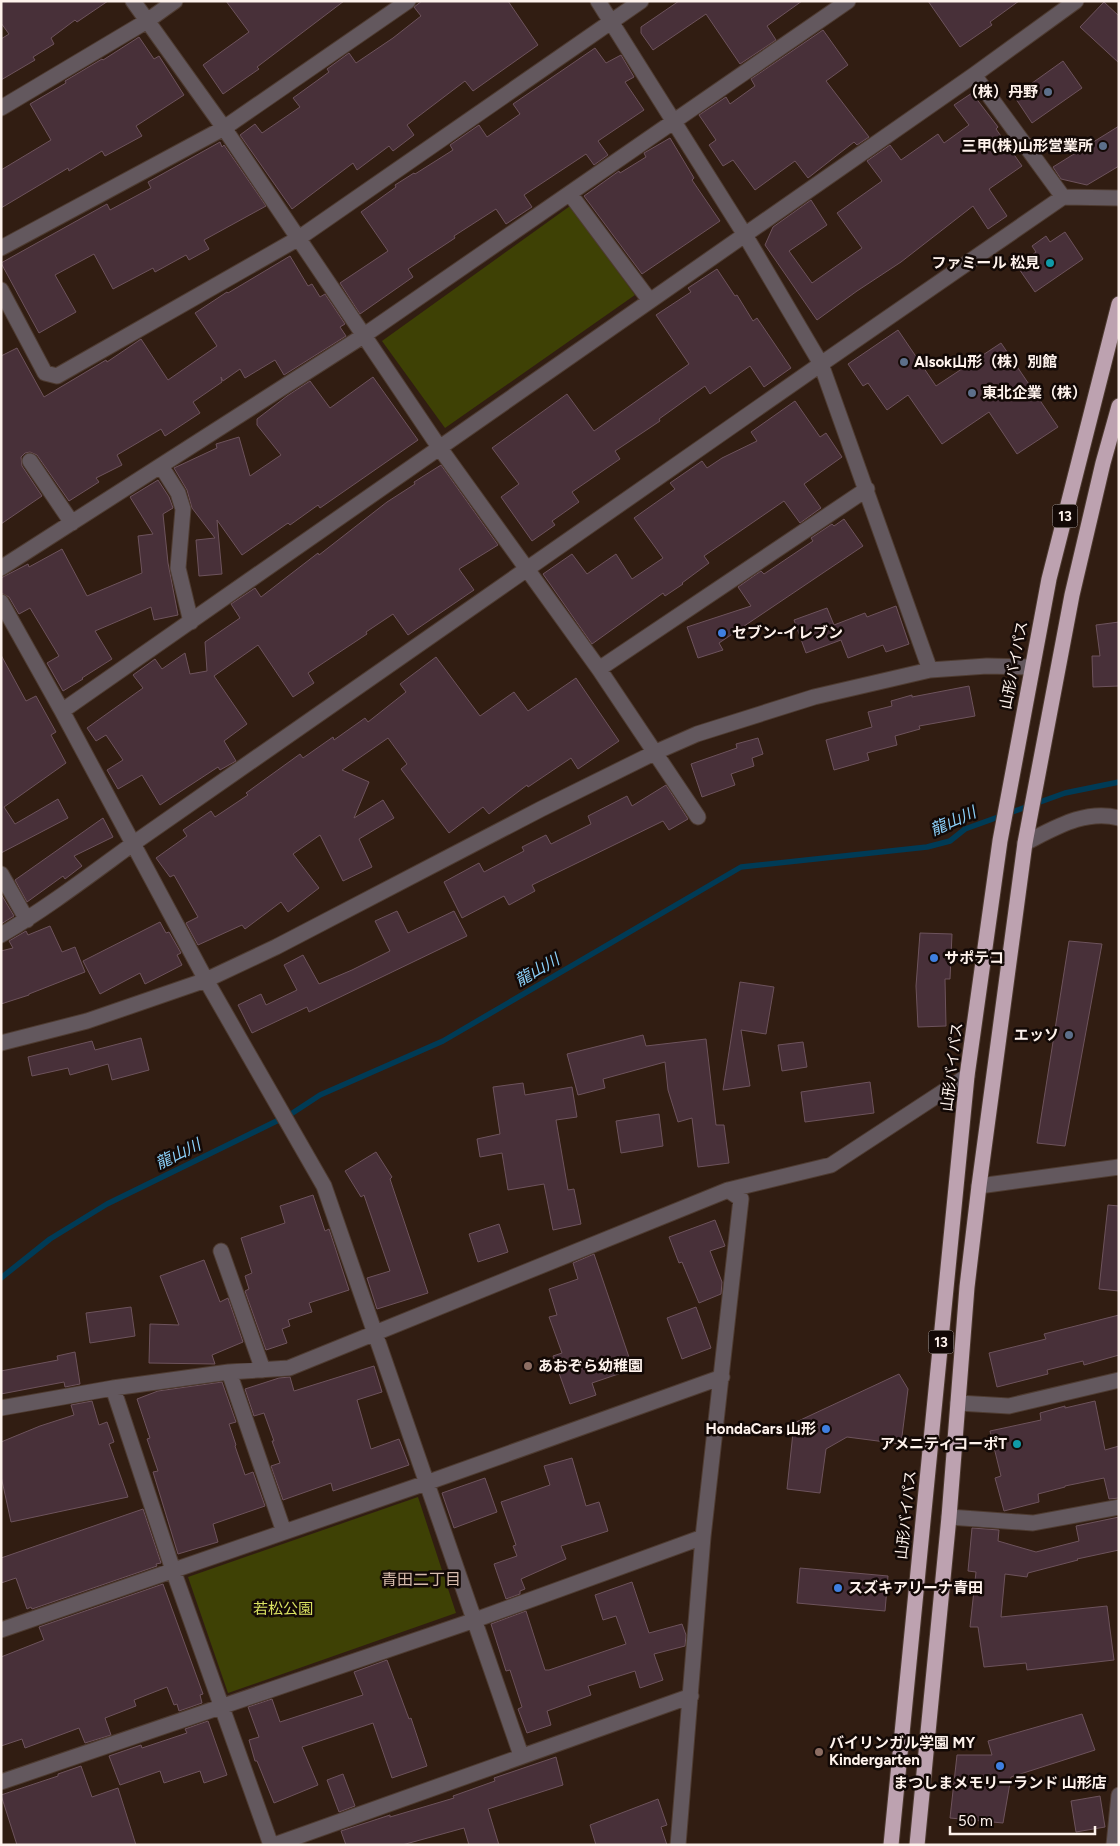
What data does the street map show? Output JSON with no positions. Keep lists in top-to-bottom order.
{
  "streets": {
    "highway": ["13", "山形バイパス"]
  },
  "districts": ["青田二丁目"],
  "water": ["龍山川"],
  "parks": ["若松公園"],
  "places": [
    "（株）丹野",
    "三甲(株)山形営業所",
    "ファミール 松見",
    "Alsok山形（株）別館",
    "東北企業（株）",
    "セブン-イレブン",
    "サポテコ",
    "エッソ",
    "あおぞら幼稚園",
    "HondaCars 山形",
    "アメニティコーポT",
    "スズキアリーナ青田",
    "バイリンガル学園 MY Kindergarten",
    "まつしまメモリーランド 山形店"
  ],
  "scale_bar": "50 m"
}
